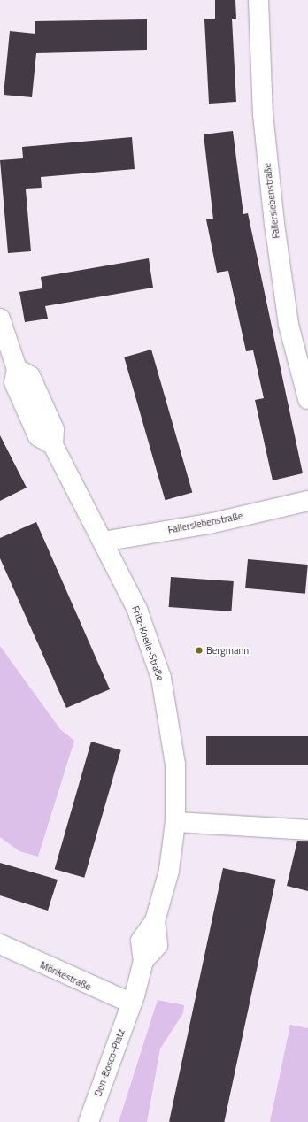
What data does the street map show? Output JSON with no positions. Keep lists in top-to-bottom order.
{
  "streets": {
    "street": [
      "Fallerslebenstraße",
      "Fritz-Koelle-Straße",
      "Mörikestraße",
      "Don-Bosco-Platz"
    ]
  },
  "crossings": [
    ["Fallerslebenstraße", "Fritz-Koelle-Straße"],
    ["Fritz-Koelle-Straße", "Mörikestraße"],
    ["Fritz-Koelle-Straße", "Don-Bosco-Platz"],
    ["Mörikestraße", "Don-Bosco-Platz"]
  ],
  "places": ["Bergmann"]
}
